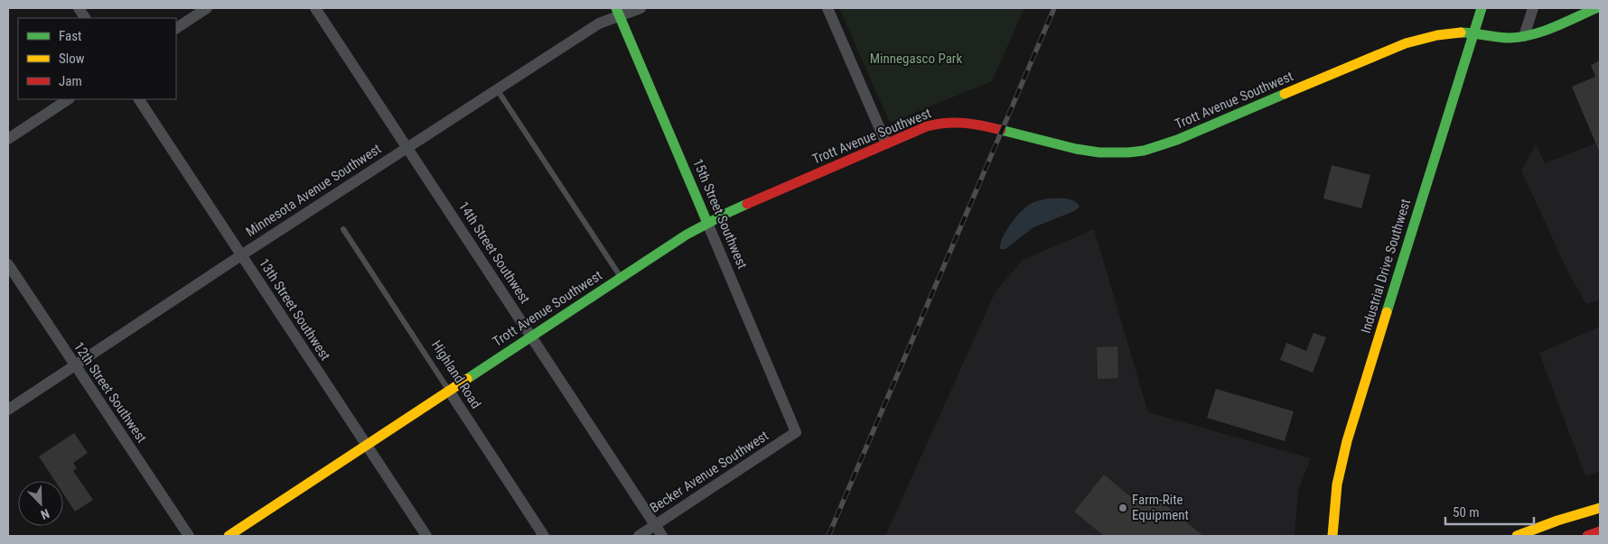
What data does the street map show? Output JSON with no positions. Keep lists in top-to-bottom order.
{
  "streets": {
    "main road": ["Trott Avenue Southwest", "15th Street Southwest", "Industrial Drive Southwest"],
    "street": [
      "Minnesota Avenue Southwest",
      "14th Street Southwest",
      "13th Street Southwest",
      "Highland Road",
      "12th Street Southwest",
      "Becker Avenue Southwest"
    ]
  },
  "crossings": [
    ["Trott Avenue Southwest", "15th Street Southwest"],
    ["Trott Avenue Southwest", "14th Street Southwest"],
    ["Trott Avenue Southwest", "Industrial Drive Southwest"],
    ["Trott Avenue Southwest", "13th Street Southwest"],
    ["Trott Avenue Southwest", "Highland Road"],
    ["Minnesota Avenue Southwest", "15th Street Southwest"],
    ["Minnesota Avenue Southwest", "14th Street Southwest"],
    ["Minnesota Avenue Southwest", "13th Street Southwest"],
    ["Minnesota Avenue Southwest", "12th Street Southwest"],
    ["15th Street Southwest", "Becker Avenue Southwest"],
    ["14th Street Southwest", "Becker Avenue Southwest"]
  ],
  "parks": ["Minnegasco Park"],
  "places": ["Farm-Rite Equipment"],
  "legend": ["Fast", "Slow", "Jam"],
  "scale_bar": "50 m",
  "north": "bottom right"
}
